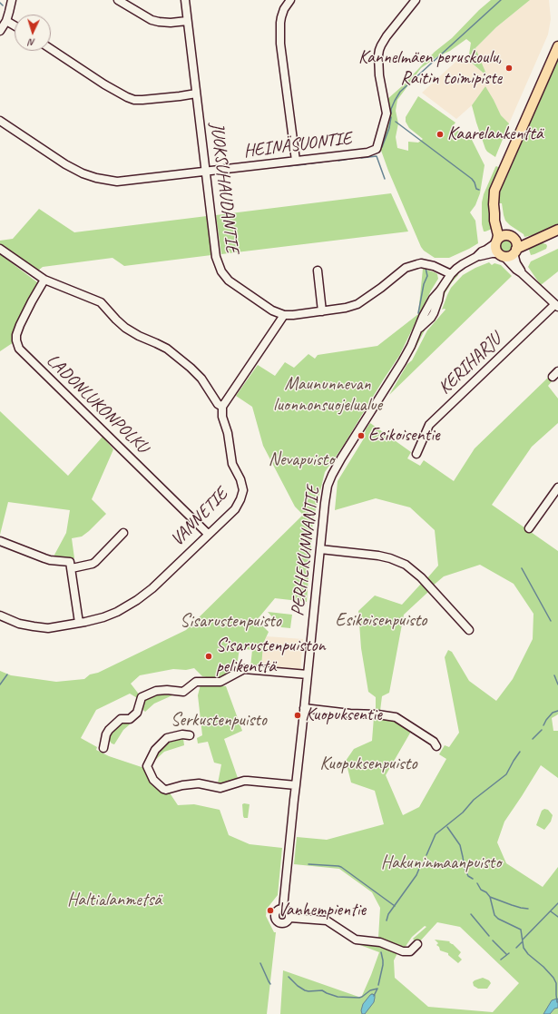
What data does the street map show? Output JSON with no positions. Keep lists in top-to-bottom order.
{
  "streets": {
    "street": [
      "HEINÄSUONTIE",
      "JUOKSUHAUDANTIE",
      "KERIHARJU",
      "LADONLUKONPOLKU",
      "VANNETIE",
      "PERHEKUNNANTIE"
    ]
  },
  "crossings": [
    ["HEINÄSUONTIE", "JUOKSUHAUDANTIE"],
    ["JUOKSUHAUDANTIE", "PERHEKUNNANTIE"],
    ["LADONLUKONPOLKU", "VANNETIE"]
  ],
  "parks": [
    "Maununnevan luonnonsuojelualue",
    "Nevapuisto",
    "Esikoisenpuisto",
    "Sisarustenpuisto",
    "Serkustenpuisto",
    "Kuopuksenpuisto",
    "Hakuninmaanpuisto",
    "Haltialanmetsä"
  ],
  "places": [
    "Kannelmäen peruskoulu, Raitin toimipiste",
    "Kaarelankenttä",
    "Esikoisentie",
    "Sisarustenpuiston pelikenttä",
    "Kuopuksentie",
    "Vanhempientie"
  ],
  "north": "bottom"
}
